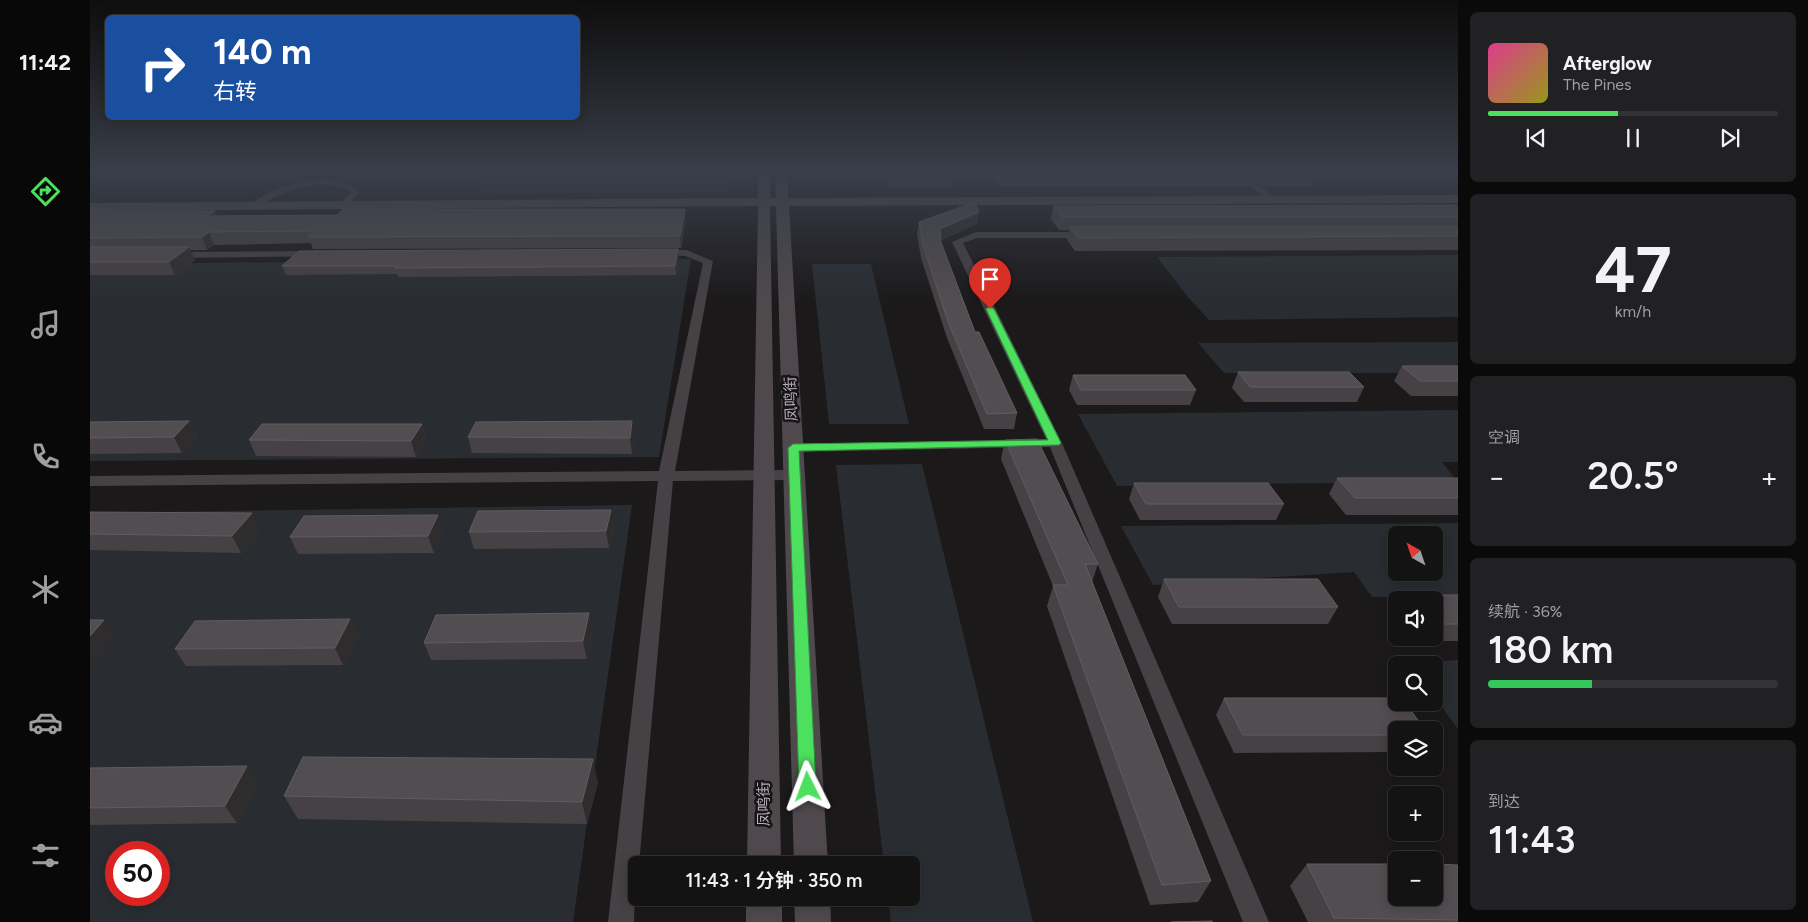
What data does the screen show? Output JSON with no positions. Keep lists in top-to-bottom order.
{
  "streets": {
    "main road": ["凤鸣街"]
  },
  "north": "top left",
  "page": {
    "tabs": "11:42",
    "turn": ["140 m", "右转"],
    "song": ["Afterglow", "The Pines"],
    "tile": [
      ["47", "km/h"],
      "空调",
      ["续航 · 36%", "180 km"],
      ["到达", "11:43"]
    ],
    "heat": ["−", "20.5°", "+"],
    "map_buttons": ["+", "−"],
    "limit": "50",
    "trip": "11:43 · 1 分钟 · 350 m"
  }
}
